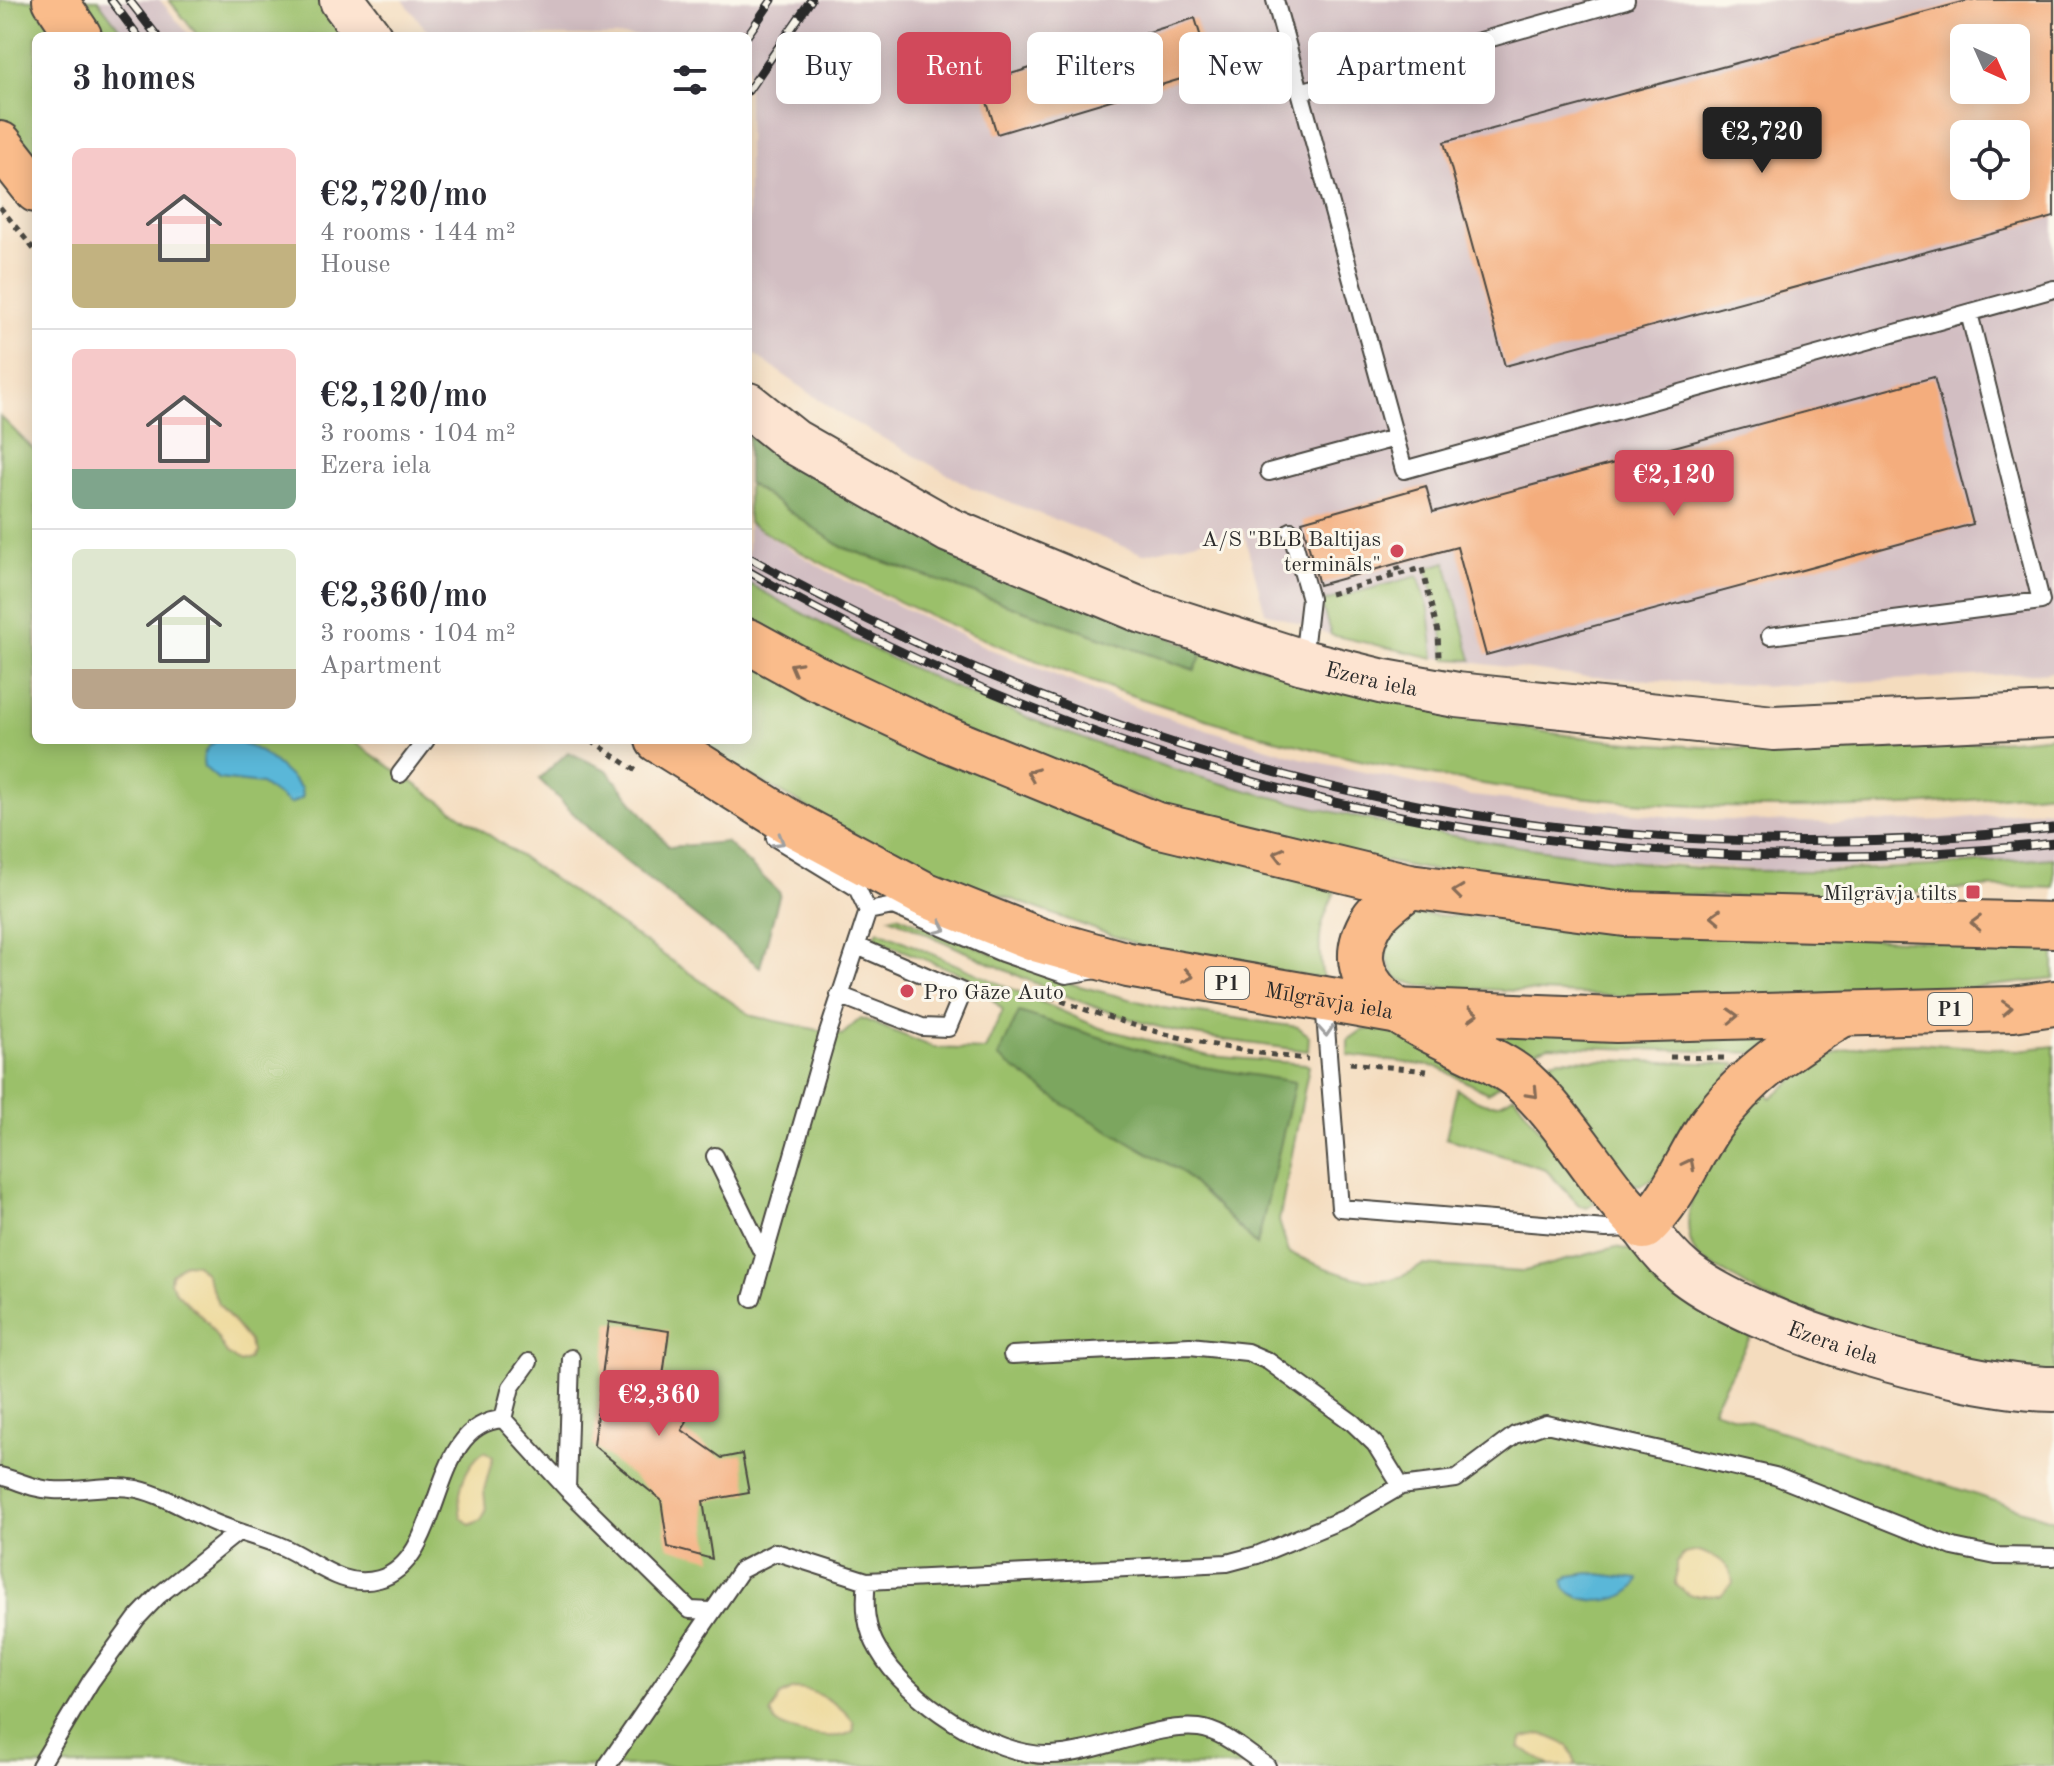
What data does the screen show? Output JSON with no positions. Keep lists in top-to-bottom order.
{
  "streets": {
    "main road": ["P1", "Mīlgrāvja iela"],
    "street": ["Ezera iela"]
  },
  "places": {
    "other": ["A/S \"BLB Baltijas termināls\"", "Pro Gāze Auto"],
    "transit": ["Mīlgrāvja tilts"]
  },
  "north": "bottom right",
  "page": {
    "chip": [
      "Buy",
      "Rent",
      "Filters",
      "New",
      "Apartment"
    ],
    "heading": "3 homes",
    "price": ["€2,720", "€2,120", "€2,360"],
    "list": [
      {
        "name": "€2,720/mo",
        "note": "4 rooms · 144 m² · House"
      },
      {
        "name": "€2,120/mo",
        "note": "3 rooms · 104 m² · Ezera iela"
      },
      {
        "name": "€2,360/mo",
        "note": "3 rooms · 104 m² · Apartment"
      }
    ]
  }
}
